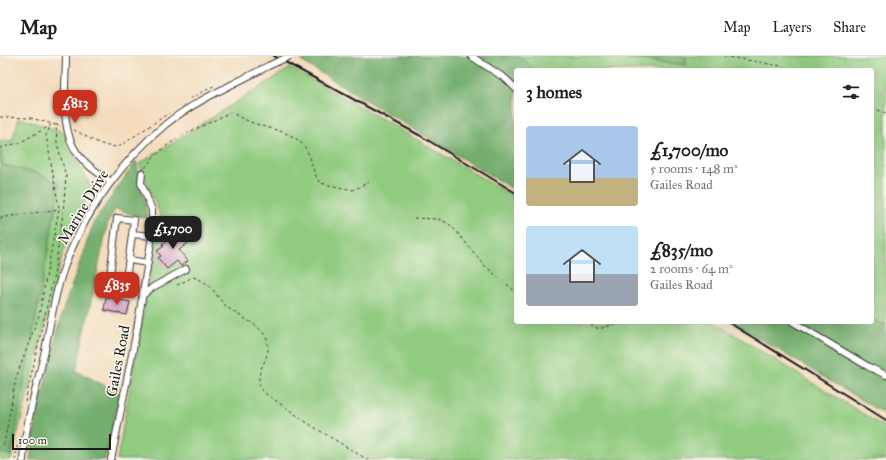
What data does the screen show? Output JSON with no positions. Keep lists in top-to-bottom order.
{
  "streets": {
    "street": ["Marine Drive", "Gailes Road"]
  },
  "scale_bar": "100 m",
  "page": {
    "header": "Map",
    "nav": ["Map", "Layers", "Share"],
    "heading": "3 homes",
    "price": ["£813", "£1,700", "£835"],
    "list": [
      {
        "name": "£1,700/mo",
        "note": "5 rooms · 148 m² · Gailes Road"
      },
      {
        "name": "£835/mo",
        "note": "2 rooms · 64 m² · Gailes Road"
      }
    ],
    "scale": "100 m"
  }
}
